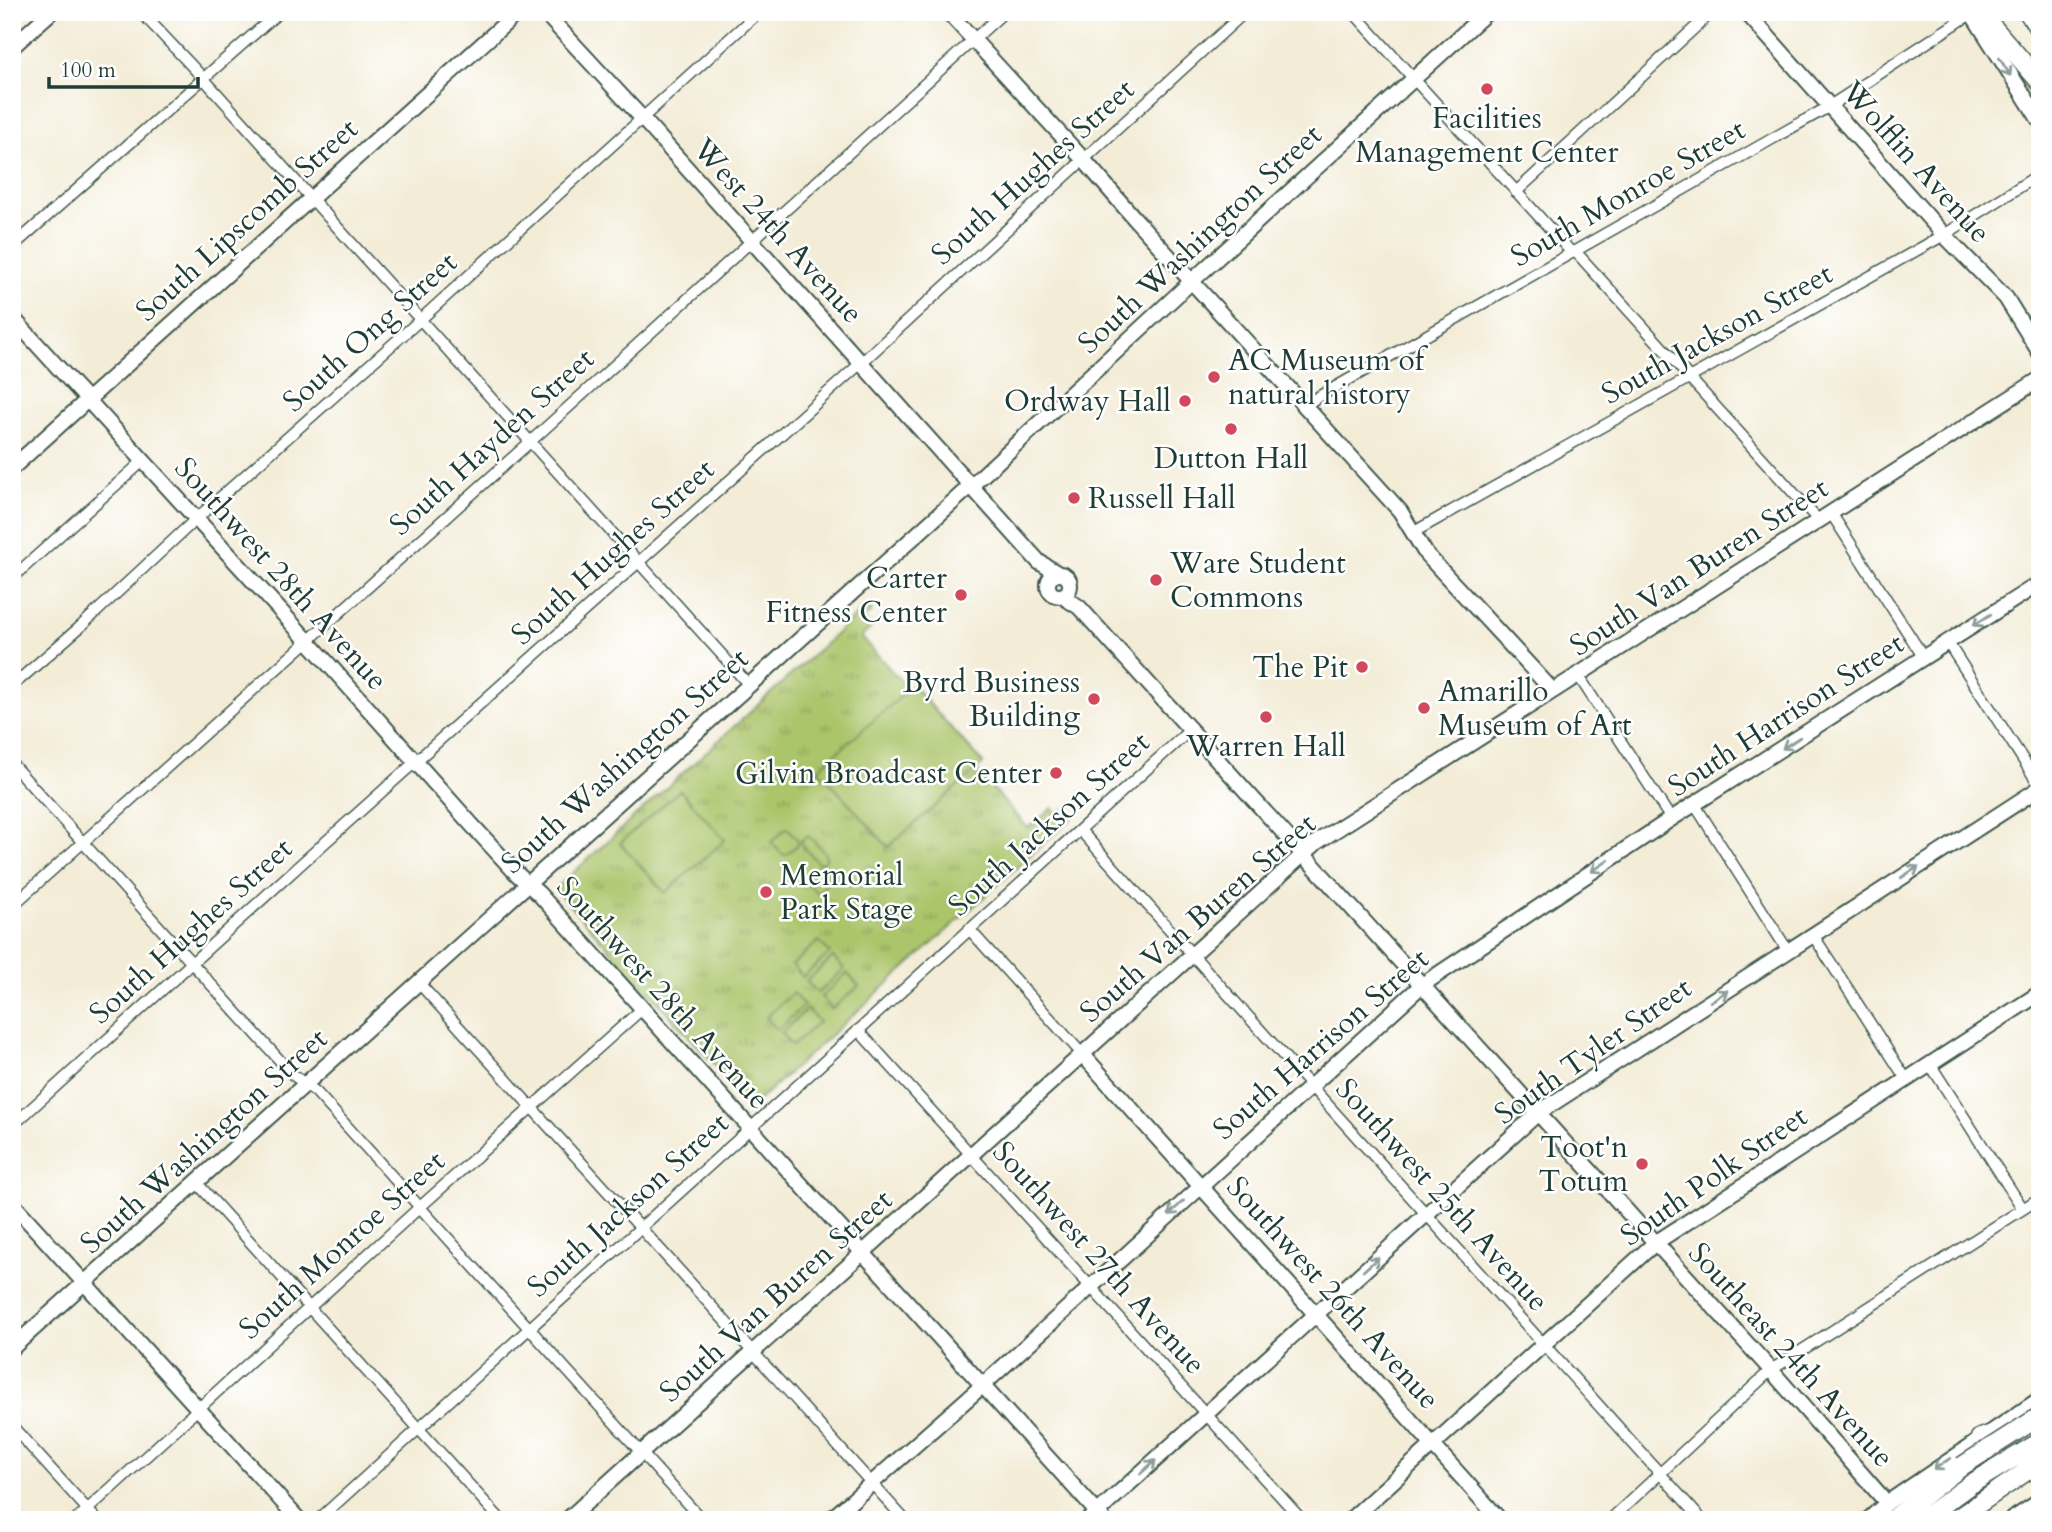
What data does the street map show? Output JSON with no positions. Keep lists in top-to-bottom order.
{
  "streets": {
    "main road": [
      "Wolflin Avenue",
      "South Lipscomb Street",
      "West 24th Avenue",
      "South Washington Street",
      "South Van Buren Street",
      "Southwest 28th Avenue",
      "South Harrison Street",
      "South Tyler Street",
      "South Polk Street",
      "Southwest 26th Avenue",
      "Southeast 24th Avenue"
    ],
    "street": [
      "South Hughes Street",
      "South Monroe Street",
      "South Ong Street",
      "South Jackson Street",
      "South Hayden Street",
      "Southwest 25th Avenue",
      "Southwest 27th Avenue"
    ]
  },
  "crossings": [
    ["Wolflin Avenue", "South Monroe Street"],
    ["Wolflin Avenue", "South Jackson Street"],
    ["South Hughes Street", "West 24th Avenue"],
    ["South Hughes Street", "Southwest 28th Avenue"],
    ["South Monroe Street", "Southwest 28th Avenue"],
    ["South Lipscomb Street", "Southwest 28th Avenue"],
    ["West 24th Avenue", "South Washington Street"],
    ["West 24th Avenue", "South Ong Street"],
    ["West 24th Avenue", "South Jackson Street"],
    ["West 24th Avenue", "South Hayden Street"],
    ["West 24th Avenue", "South Van Buren Street"],
    ["West 24th Avenue", "Southeast 24th Avenue"],
    ["South Washington Street", "Southwest 28th Avenue"],
    ["South Ong Street", "Southwest 28th Avenue"],
    ["South Jackson Street", "Southwest 28th Avenue"],
    ["South Jackson Street", "Southwest 25th Avenue"],
    ["South Jackson Street", "Southwest 27th Avenue"],
    ["South Jackson Street", "Southwest 26th Avenue"],
    ["South Hayden Street", "Southwest 28th Avenue"],
    ["South Van Buren Street", "Southwest 28th Avenue"],
    ["South Van Buren Street", "Southwest 25th Avenue"],
    ["South Van Buren Street", "Southwest 27th Avenue"],
    ["South Van Buren Street", "Southwest 26th Avenue"],
    ["South Van Buren Street", "Southeast 24th Avenue"],
    ["Southwest 28th Avenue", "South Harrison Street"],
    ["Southwest 28th Avenue", "South Tyler Street"],
    ["South Harrison Street", "Southwest 25th Avenue"],
    ["South Harrison Street", "Southwest 27th Avenue"],
    ["South Harrison Street", "Southwest 26th Avenue"],
    ["South Harrison Street", "Southeast 24th Avenue"],
    ["South Tyler Street", "Southwest 25th Avenue"],
    ["South Tyler Street", "Southwest 27th Avenue"],
    ["South Tyler Street", "Southwest 26th Avenue"],
    ["South Tyler Street", "Southeast 24th Avenue"],
    ["South Polk Street", "Southwest 25th Avenue"],
    ["South Polk Street", "Southwest 26th Avenue"],
    ["South Polk Street", "Southeast 24th Avenue"]
  ],
  "one_way": ["South Harrison Street", "South Tyler Street"],
  "places": [
    "Facilities Management Center",
    "AC Museum of natural history",
    "Ordway Hall",
    "Dutton Hall",
    "Russell Hall",
    "Ware Student Commons",
    "Carter Fitness Center",
    "The Pit",
    "Byrd Business Building",
    "Amarillo Museum of Art",
    "Warren Hall",
    "Gilvin Broadcast Center",
    "Memorial Park Stage",
    "Toot'n Totum"
  ],
  "scale_bar": "100 m"
}
